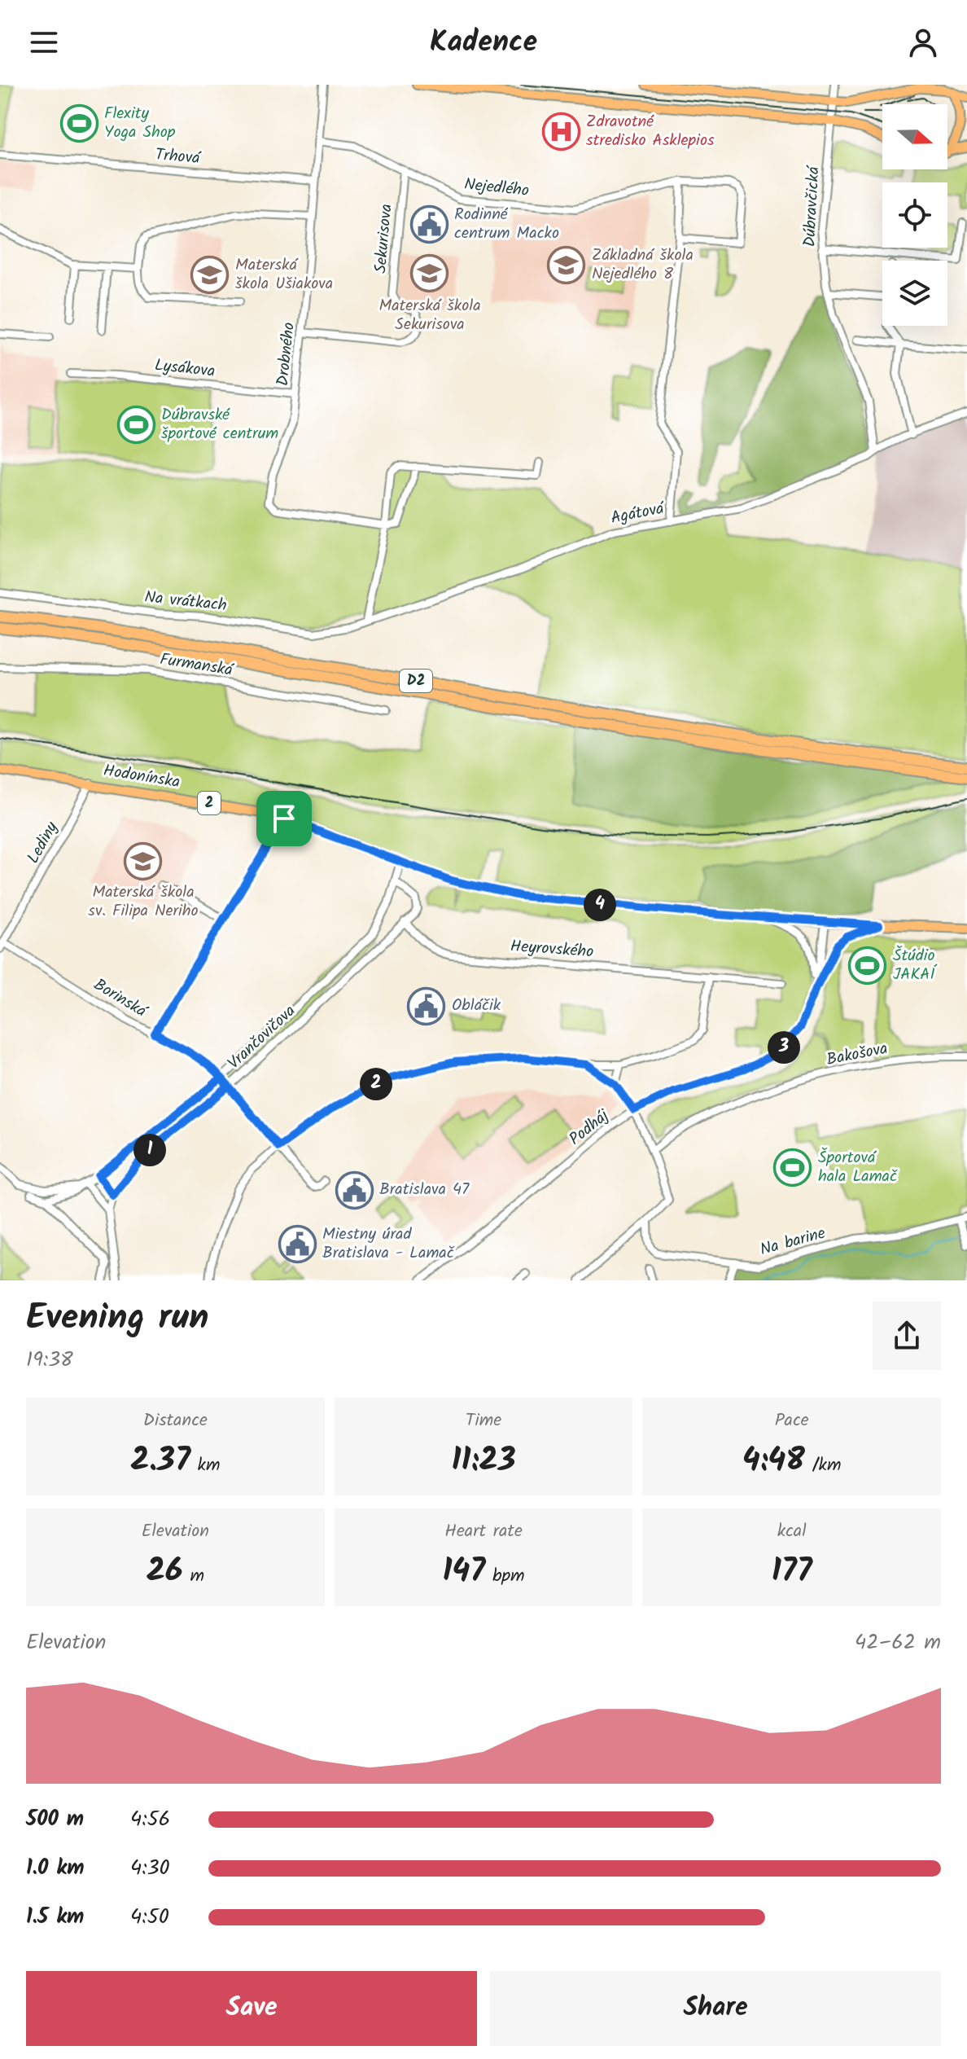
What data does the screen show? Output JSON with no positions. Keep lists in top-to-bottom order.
{
  "streets": {
    "highway": ["D2"],
    "main road": ["Hodonínska", "2"],
    "street": [
      "Trhová",
      "Nejedlého",
      "Dúbravčická",
      "Sekurisova",
      "Drobného",
      "Lysákova",
      "Agátová",
      "Na vrátkach",
      "Furmanská",
      "Lediny",
      "Heyrovského",
      "Borinská",
      "Vrančovičova",
      "Bakošova",
      "Podháj",
      "Na barine"
    ]
  },
  "crossings": [
    ["Trhová", "Drobného"],
    ["Nejedlého", "Sekurisova"],
    ["Nejedlého", "Drobného"],
    ["Dúbravčická", "Agátová"],
    ["Sekurisova", "Drobného"],
    ["Drobného", "Lysákova"],
    ["Agátová", "Na vrátkach"],
    ["Hodonínska", "Lediny"],
    ["Hodonínska", "Vrančovičova"],
    ["Hodonínska", "Podháj"],
    ["Lediny", "Borinská"],
    ["Heyrovského", "Vrančovičova"],
    ["Borinská", "Vrančovičova"]
  ],
  "places": {
    "sports": [
      "Flexity Yoga Shop",
      "Dúbravské športové centrum",
      "Štúdio JAKAÍ",
      "Športová hala Lamač"
    ],
    "hospital": ["Zdravotné stredisko Asklepios"],
    "public building": [
      "Rodinné centrum Macko",
      "Obláčik",
      "Bratislava 47",
      "Miestny úrad Bratislava - Lamač"
    ],
    "school or university": [
      "Základná škola Nejedlého 8",
      "Materská škola Sekurisova",
      "Materská škola Ušiakova",
      "Materská škola sv. Filipa Neriho"
    ]
  },
  "north": "right",
  "page": {
    "header": "Kadence",
    "pins": [
      "4",
      "3",
      "2",
      "1"
    ],
    "heading": ["Evening run", "19:38"],
    "stats": [
      ["Distance", "2.37 km"],
      ["Time", "11:23"],
      ["Pace", "4:48 /km"],
      ["Elevation", "26 m"],
      ["Heart rate", "147 bpm"],
      ["kcal", "177"]
    ],
    "chart": ["Elevation", "42–62 m"],
    "list": [
      {
        "name": "500 m",
        "note": "4:56"
      },
      {
        "name": "1.0 km",
        "note": "4:30"
      },
      {
        "name": "1.5 km",
        "note": "4:50"
      }
    ],
    "buttons": ["Save", "Share"]
  }
}
